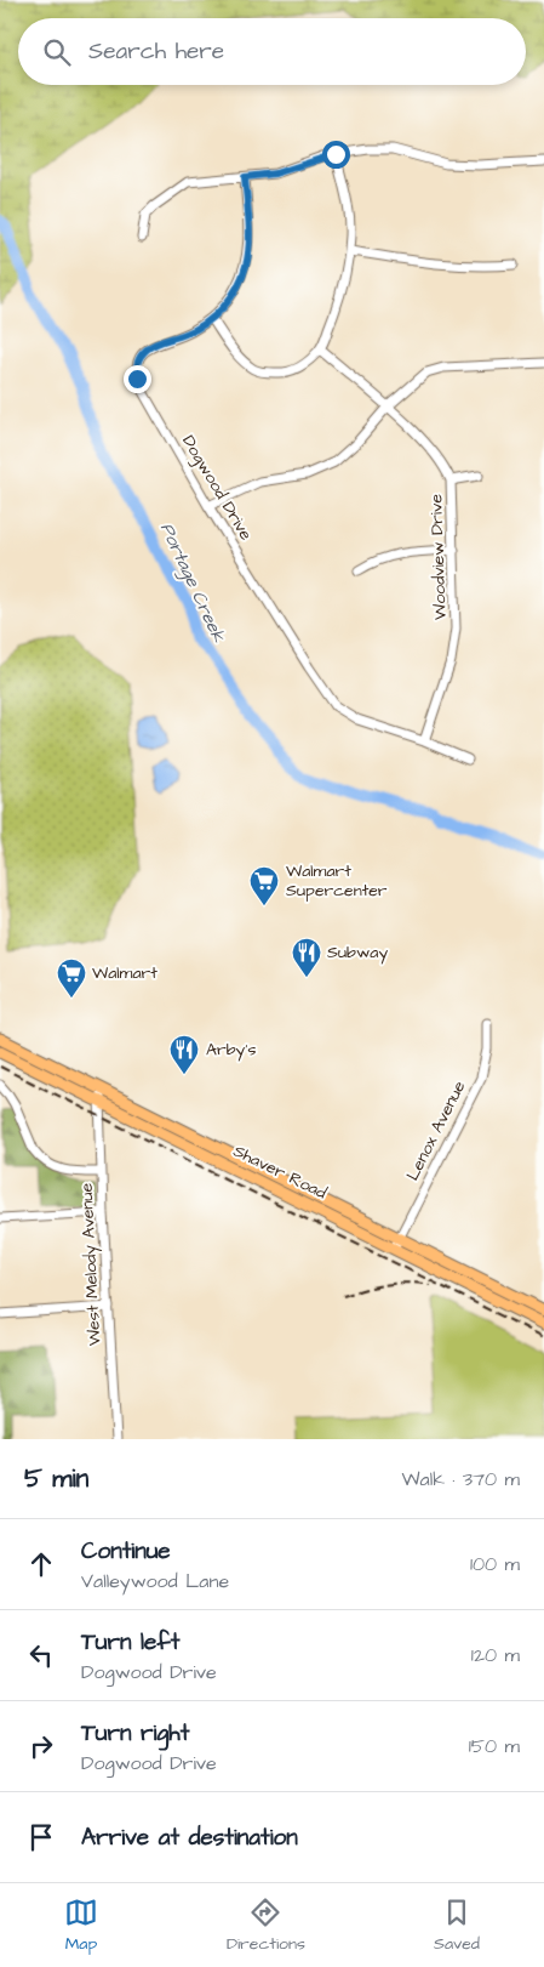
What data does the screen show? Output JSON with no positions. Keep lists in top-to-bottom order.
{
  "streets": {
    "main road": ["Shaver Road"],
    "street": [
      "Dogwood Drive",
      "Woodview Drive",
      "Lenox Avenue",
      "West Melody Avenue"
    ]
  },
  "crossings": [
    ["Dogwood Drive", "Woodview Drive"],
    ["Lenox Avenue", "Shaver Road"],
    ["Shaver Road", "West Melody Avenue"]
  ],
  "water": ["Portage Creek"],
  "places": {
    "supermarket": ["Walmart Supercenter", "Walmart"],
    "restaurant": ["Subway", "Arby's"]
  },
  "page": {
    "search": "Search here",
    "heading": ["5 min", "Walk · 370 m"],
    "list": [
      ["Continue", "Valleywood Lane", "100 m"],
      ["Turn left", "Dogwood Drive", "120 m"],
      ["Turn right", "Dogwood Drive", "150 m"],
      "Arrive at destination"
    ],
    "nav": ["Map", "Directions", "Saved"]
  }
}
